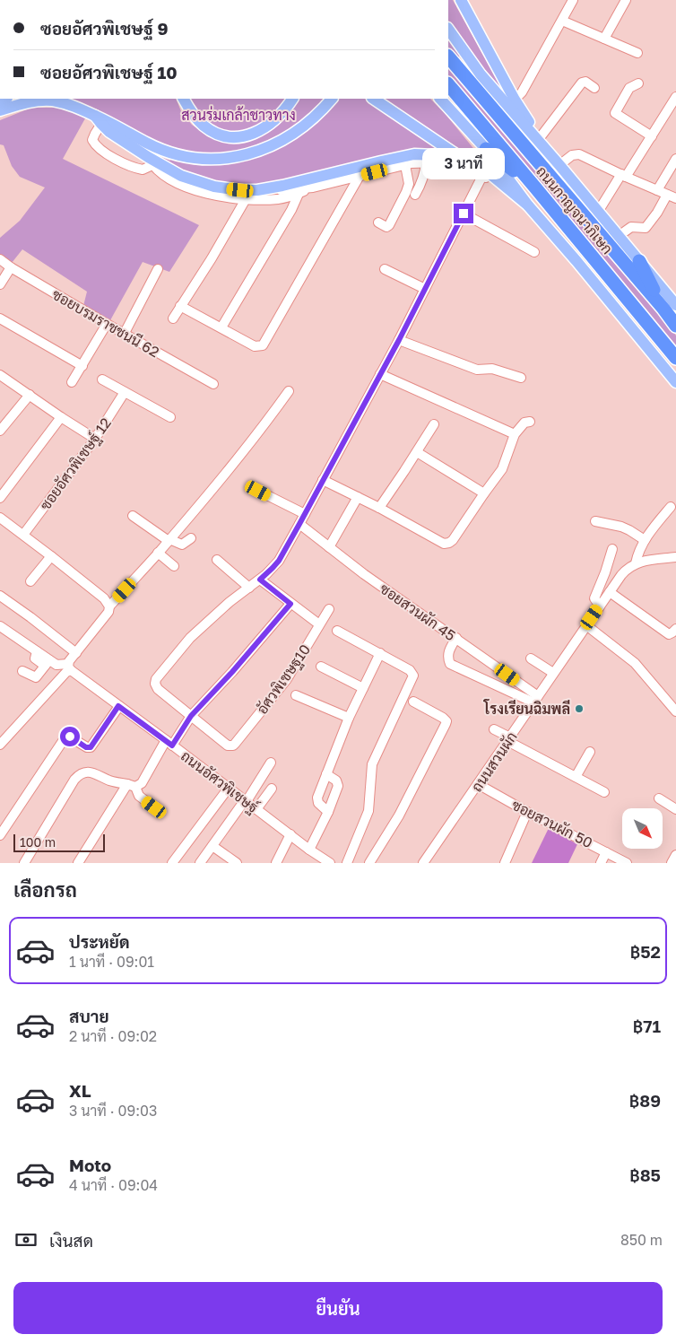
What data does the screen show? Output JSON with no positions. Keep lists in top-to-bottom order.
{
  "streets": {
    "highway": ["ถนนกาญจนาภิเษก"],
    "street": [
      "ซอยบรมราชชนนี 62",
      "ซอยอัศวพิเชษฐ์ 12",
      "ซอยสวนผัก 45",
      "อัศวพิเชษฐ10",
      "ถนนสวนผัก",
      "ถนนอัศวพิเชษฐ์",
      "ซอยสวนผัก 50"
    ]
  },
  "crossings": [
    ["ซอยสวนผัก 45", "ถนนสวนผัก"],
    ["ถนนสวนผัก", "ซอยสวนผัก 50"]
  ],
  "parks": ["สวนร่มเกล้าชาวทาง"],
  "places": ["โรงเรียนฉิมพลี"],
  "scale_bar": "100 m",
  "north": "bottom right",
  "page": {
    "banner": ["ซอยอัศวพิเชษฐ์ 9", "ซอยอัศวพิเชษฐ์ 10"],
    "bubble": "3 นาที",
    "scale": "100 m",
    "heading": "เลือกรถ",
    "list": [
      {
        "name": "ประหยัด",
        "note": "1 นาที · 09:01",
        "value": "฿52"
      },
      {
        "name": "สบาย",
        "note": "2 นาที · 09:02",
        "value": "฿71"
      },
      {
        "name": "XL",
        "note": "3 นาที · 09:03",
        "value": "฿89"
      },
      {
        "name": "Moto",
        "note": "4 นาที · 09:04",
        "value": "฿85"
      }
    ],
    "pay": ["เงินสด", "850 m"],
    "buttons": "ยืนยัน"
  }
}
